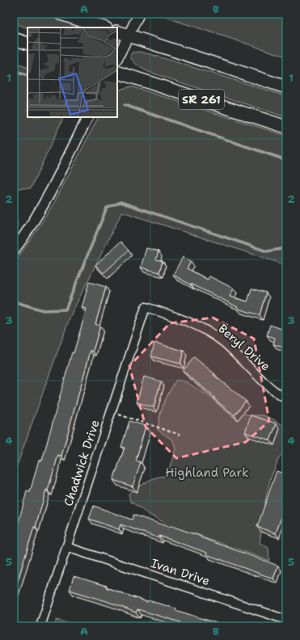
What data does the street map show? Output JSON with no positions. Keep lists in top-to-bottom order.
{
  "streets": {
    "main road": ["SR 261"],
    "street": ["Beryl Drive", "Chadwick Drive", "Ivan Drive"]
  },
  "crossings": [
    ["Beryl Drive", "Chadwick Drive"],
    ["Chadwick Drive", "Ivan Drive"]
  ],
  "parks": ["Highland Park"],
  "grid": {
    "columns": ["A", "B"],
    "rows": [
      "1",
      "2",
      "3",
      "4",
      "5"
    ]
  }
}
